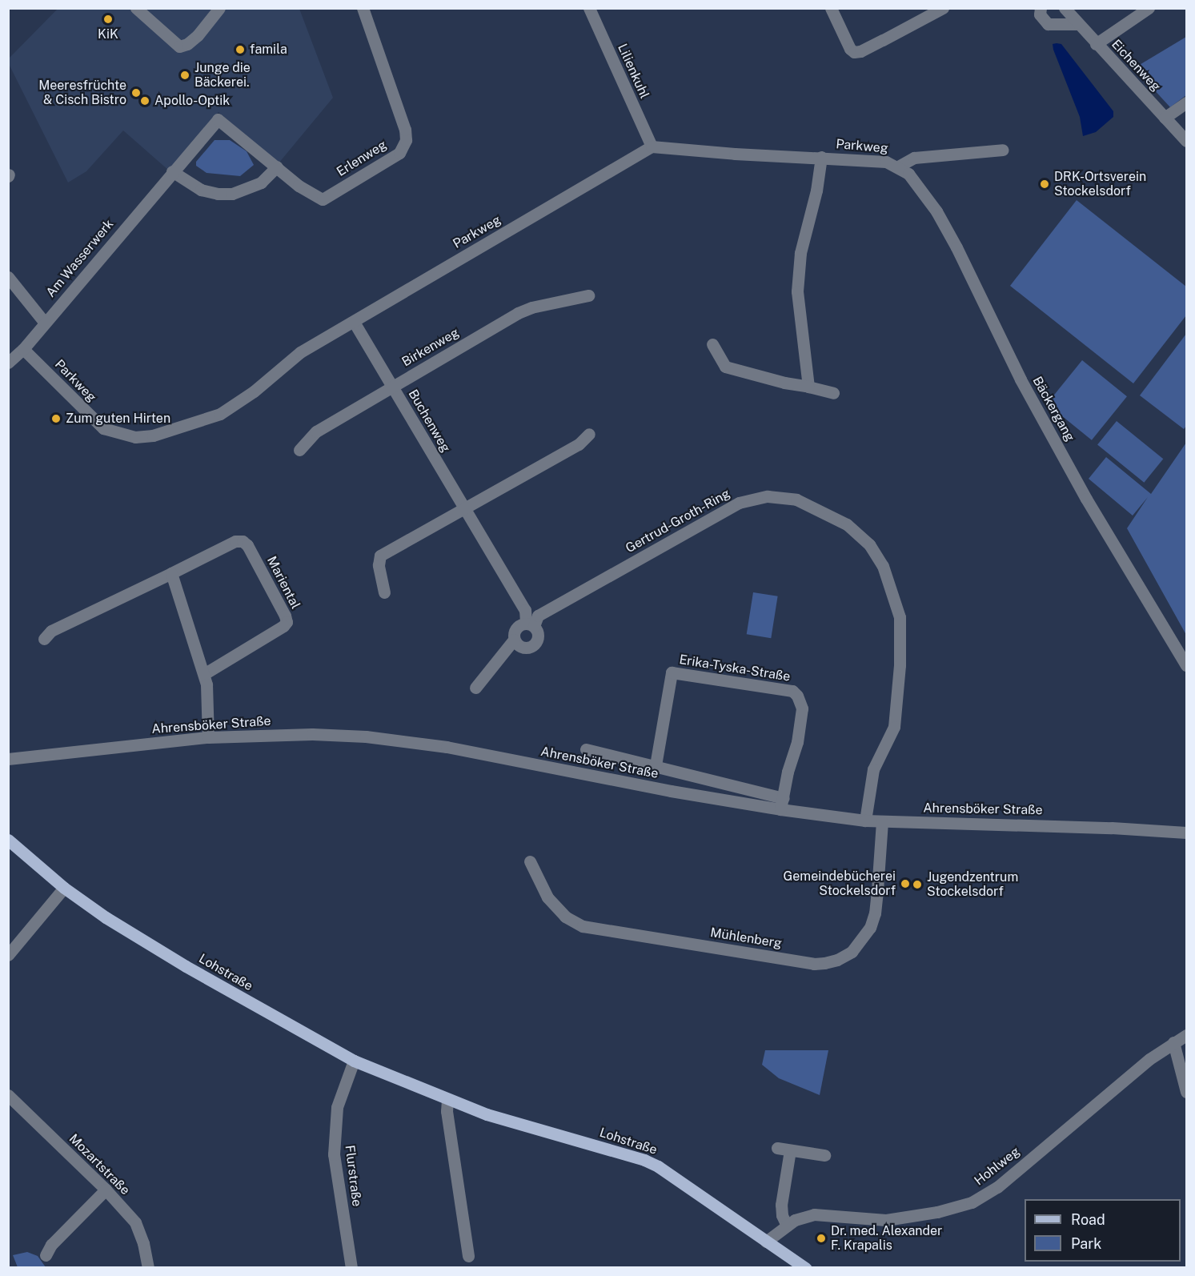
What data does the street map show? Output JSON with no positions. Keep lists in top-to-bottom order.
{
  "streets": {
    "main road": ["Lohstraße"],
    "street": [
      "Eichenweg",
      "Lilienkuhl",
      "Parkweg",
      "Erlenweg",
      "Am Wasserwerk",
      "Birkenweg",
      "Bäckergang",
      "Buchenweg",
      "Gertrud-Groth-Ring",
      "Mariental",
      "Erika-Tyska-Straße",
      "Ahrensböker Straße",
      "Mühlenberg",
      "Mozartstraße",
      "Hohlweg",
      "Flurstraße"
    ]
  },
  "crossings": [
    ["Lilienkuhl", "Parkweg"],
    ["Parkweg", "Am Wasserwerk"],
    ["Parkweg", "Bäckergang"],
    ["Parkweg", "Buchenweg"],
    ["Erlenweg", "Am Wasserwerk"],
    ["Birkenweg", "Buchenweg"],
    ["Gertrud-Groth-Ring", "Ahrensböker Straße"],
    ["Erika-Tyska-Straße", "Ahrensböker Straße"],
    ["Ahrensböker Straße", "Mühlenberg"],
    ["Lohstraße", "Hohlweg"],
    ["Lohstraße", "Flurstraße"]
  ],
  "places": [
    "KiK",
    "famila",
    "Junge die Bäckerei.",
    "Meeresfrüchte & Cisch Bistro",
    "Apollo-Optik",
    "DRK-Ortsverein Stockelsdorf",
    "Zum guten Hirten",
    "Gemeindebücherei Stockelsdorf",
    "Jugendzentrum Stockelsdorf",
    "Dr. med. Alexander F. Krapalis"
  ],
  "legend": ["Road", "Park"]
}
